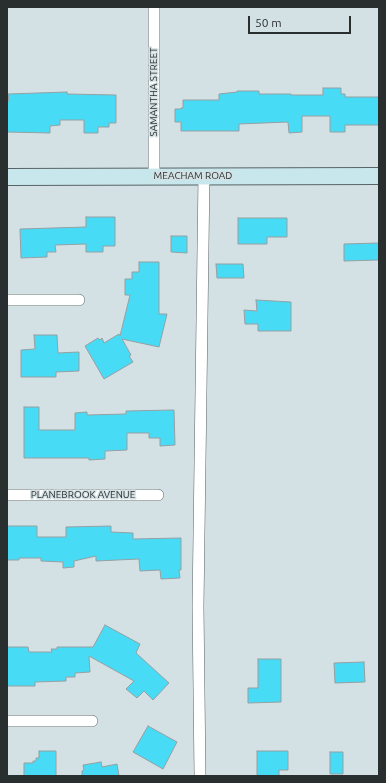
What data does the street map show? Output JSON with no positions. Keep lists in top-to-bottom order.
{
  "streets": {
    "street": ["SAMANTHA STREET", "MEACHAM ROAD", "PLANEBROOK AVENUE"]
  },
  "crossings": [
    ["SAMANTHA STREET", "MEACHAM ROAD"]
  ],
  "scale_bar": "50 m"
}
